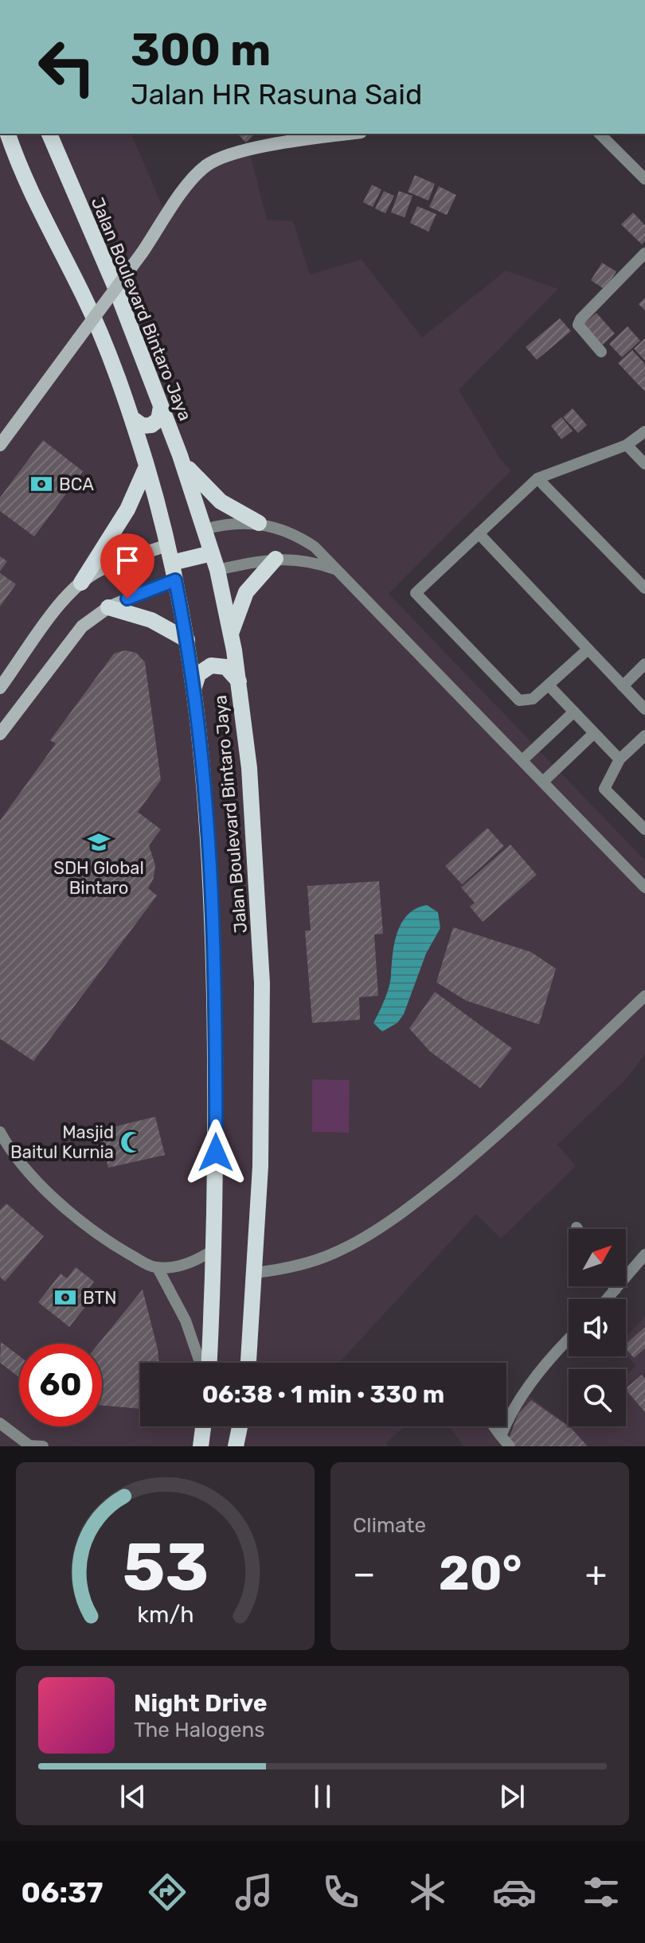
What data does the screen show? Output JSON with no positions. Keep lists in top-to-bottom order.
{
  "streets": {
    "main road": ["Jalan Boulevard Bintaro Jaya"]
  },
  "places": {
    "bank": ["BCA", "BTN"],
    "school or university": ["SDH Global Bintaro"],
    "mosque": ["Masjid Baitul Kurnia"]
  },
  "north": "top right",
  "page": {
    "turn": ["300 m", "Jalan HR Rasuna Said"],
    "limit": "60",
    "trip": "06:38 · 1 min · 330 m",
    "tile": "Climate",
    "heat": ["−", "20°", "+"],
    "song": ["Night Drive", "The Halogens"],
    "tabs": "06:37",
    "gauge": ["53", "km/h"]
  }
}
